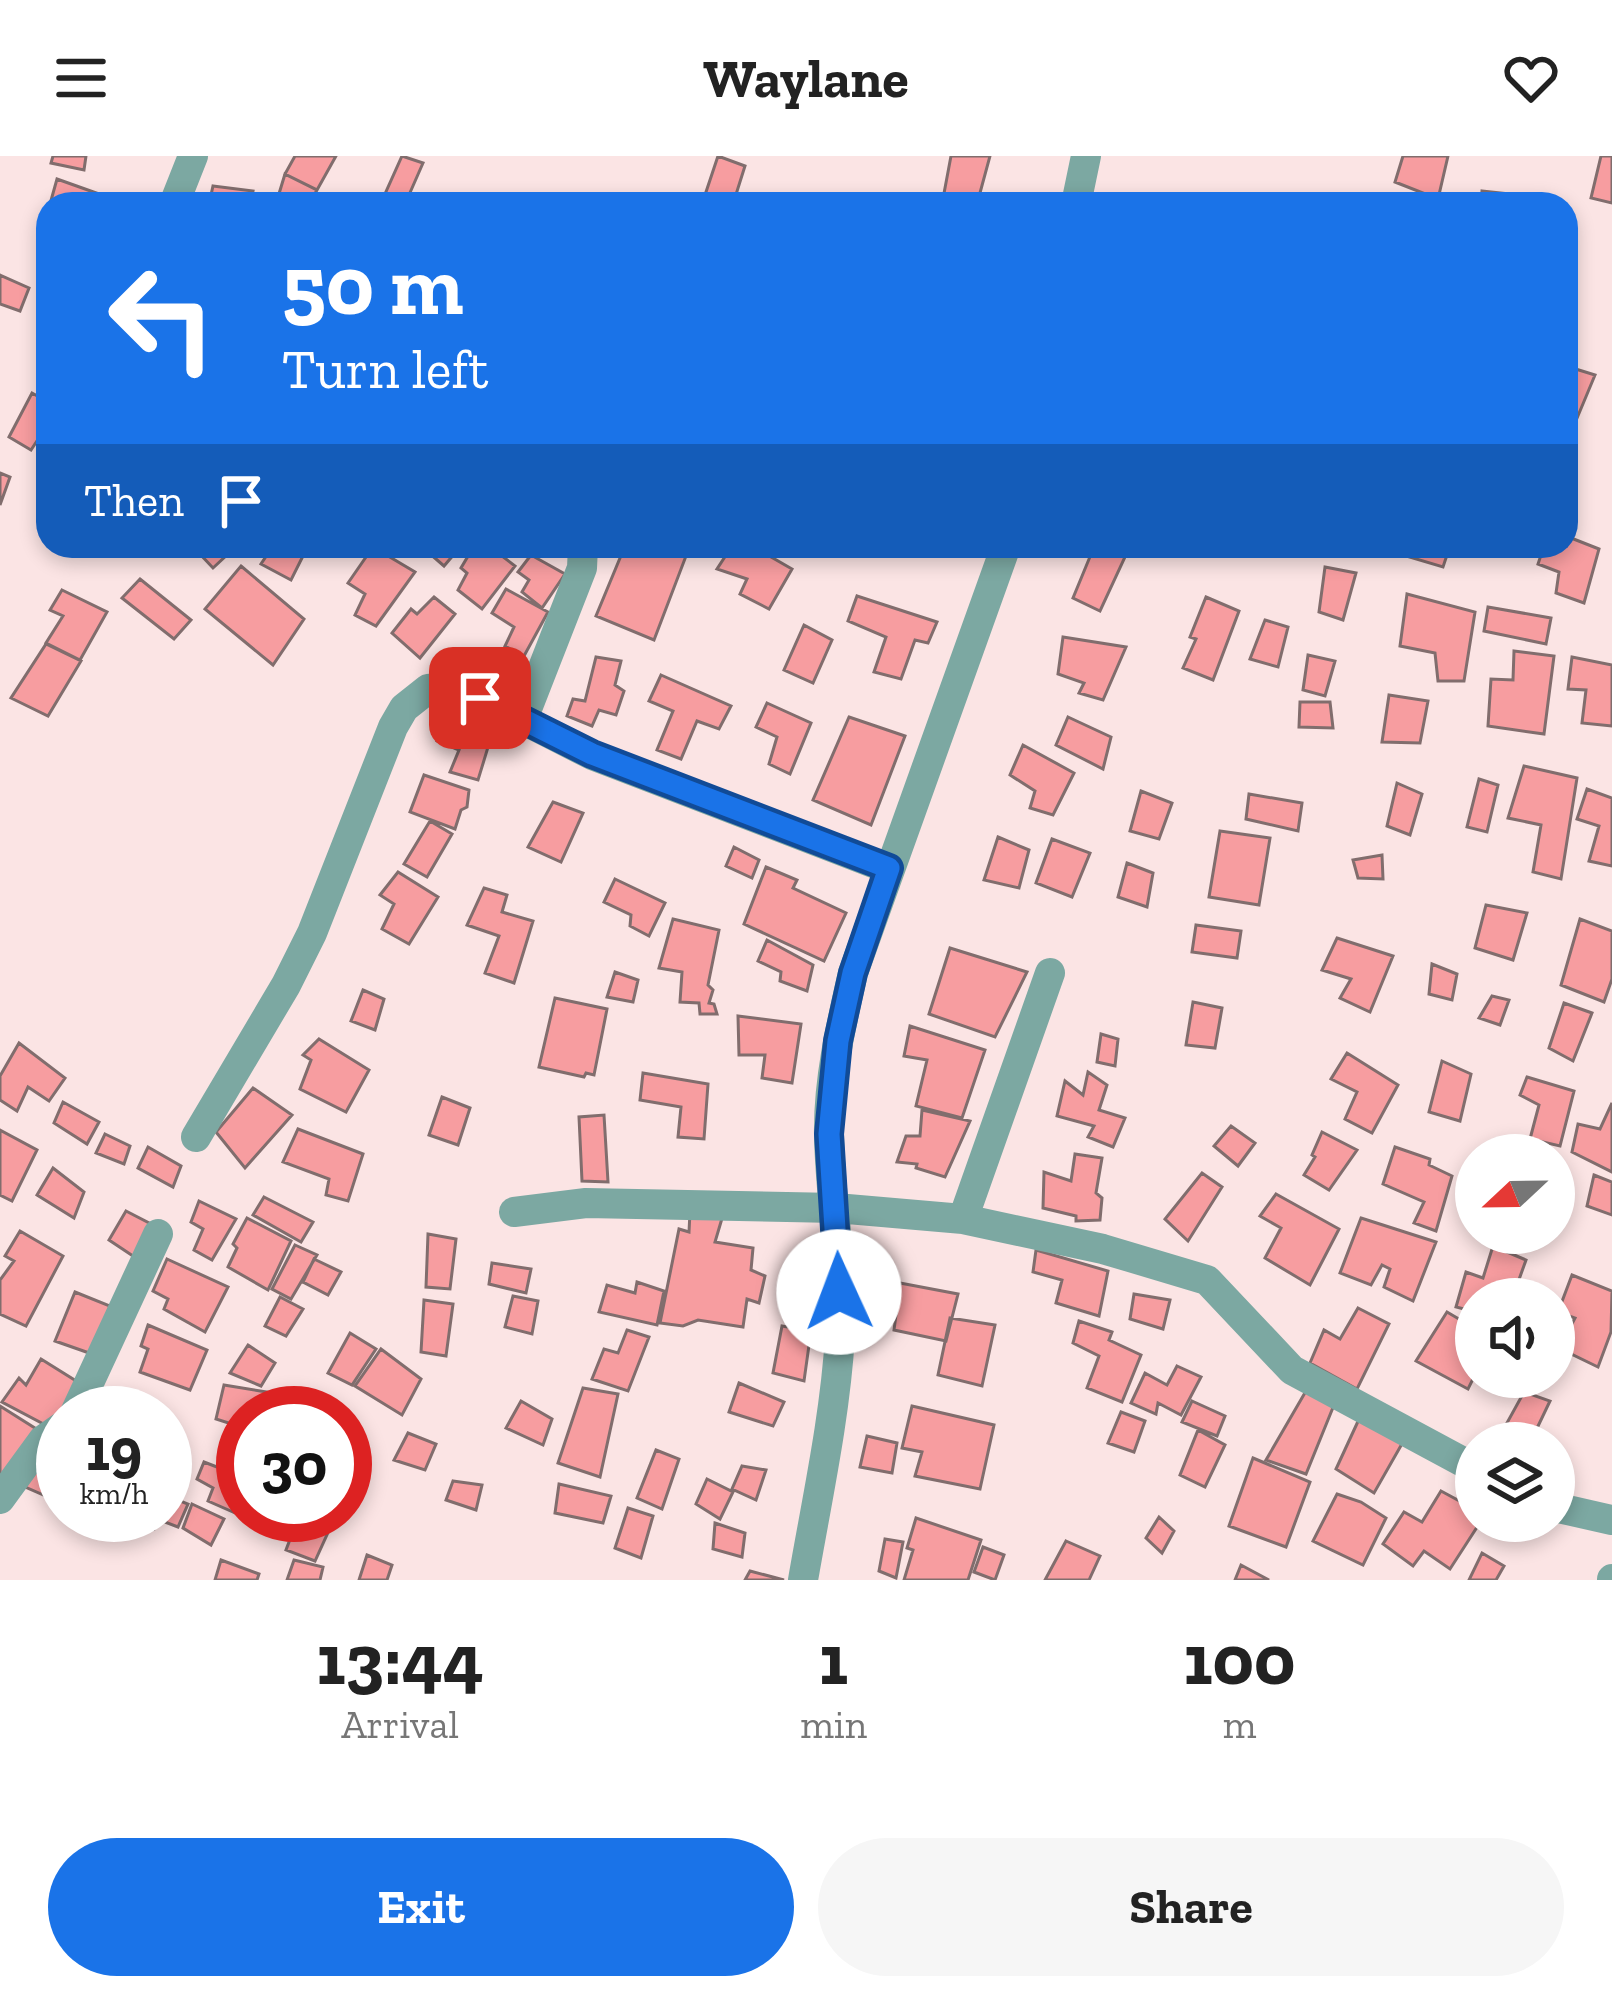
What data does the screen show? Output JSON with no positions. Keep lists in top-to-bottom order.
{
  "north": "left",
  "page": {
    "header": "Waylane",
    "turn": ["50 m", "Turn left"],
    "then": "Then",
    "speed": "19 km/h",
    "limit": "30",
    "eta": [
      "13:44",
      "Arrival",
      "1",
      "min",
      "100",
      "m"
    ],
    "buttons": ["Exit", "Share"]
  }
}
